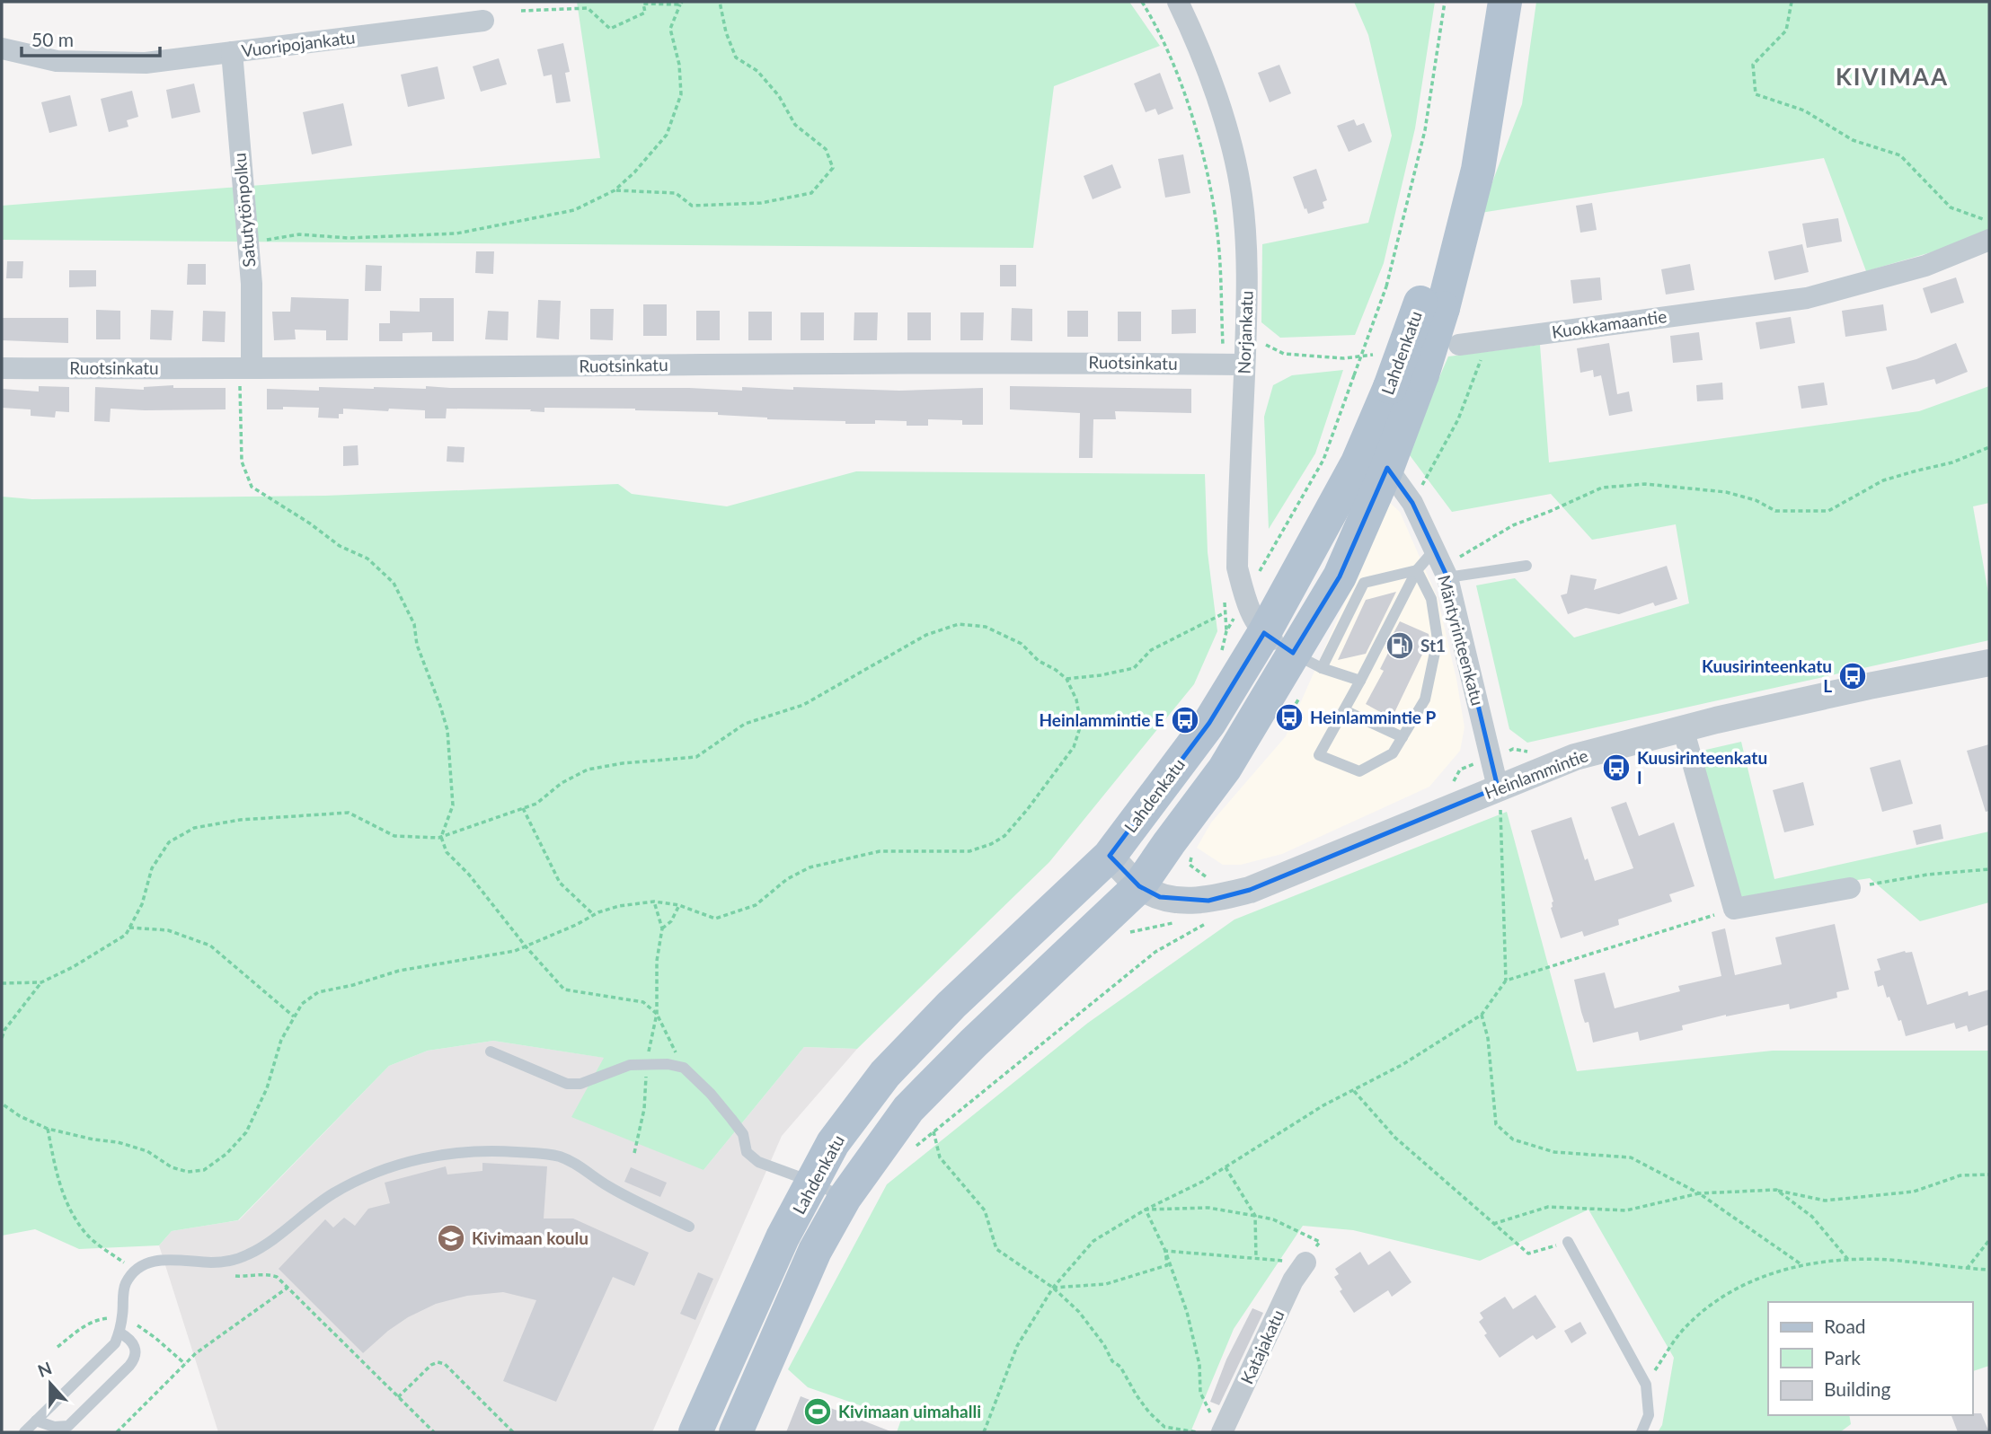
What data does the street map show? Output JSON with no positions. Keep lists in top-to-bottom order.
{
  "streets": {
    "main road": ["Lahdenkatu"],
    "street": [
      "Vuoripojankatu",
      "Satutytönpolku",
      "Kuokkamaantie",
      "Norjankatu",
      "Ruotsinkatu",
      "Mäntyrinteenkatu",
      "Heinlammintie",
      "Katajakatu"
    ]
  },
  "crossings": [
    ["Vuoripojankatu", "Satutytönpolku"],
    ["Satutytönpolku", "Ruotsinkatu"],
    ["Norjankatu", "Lahdenkatu"],
    ["Norjankatu", "Ruotsinkatu"],
    ["Lahdenkatu", "Mäntyrinteenkatu"],
    ["Lahdenkatu", "Heinlammintie"],
    ["Mäntyrinteenkatu", "Heinlammintie"]
  ],
  "districts": ["KIVIMAA"],
  "places": {
    "fuel station": ["St1"],
    "bus stop": [
      "Kuusirinteenkatu L",
      "Heinlammintie P",
      "Heinlammintie E",
      "Kuusirinteenkatu I"
    ],
    "school or university": ["Kivimaan koulu"],
    "sports": ["Kivimaan uimahalli"]
  },
  "legend": ["Road", "Park", "Building"],
  "scale_bar": "50 m",
  "north": "top"
}
